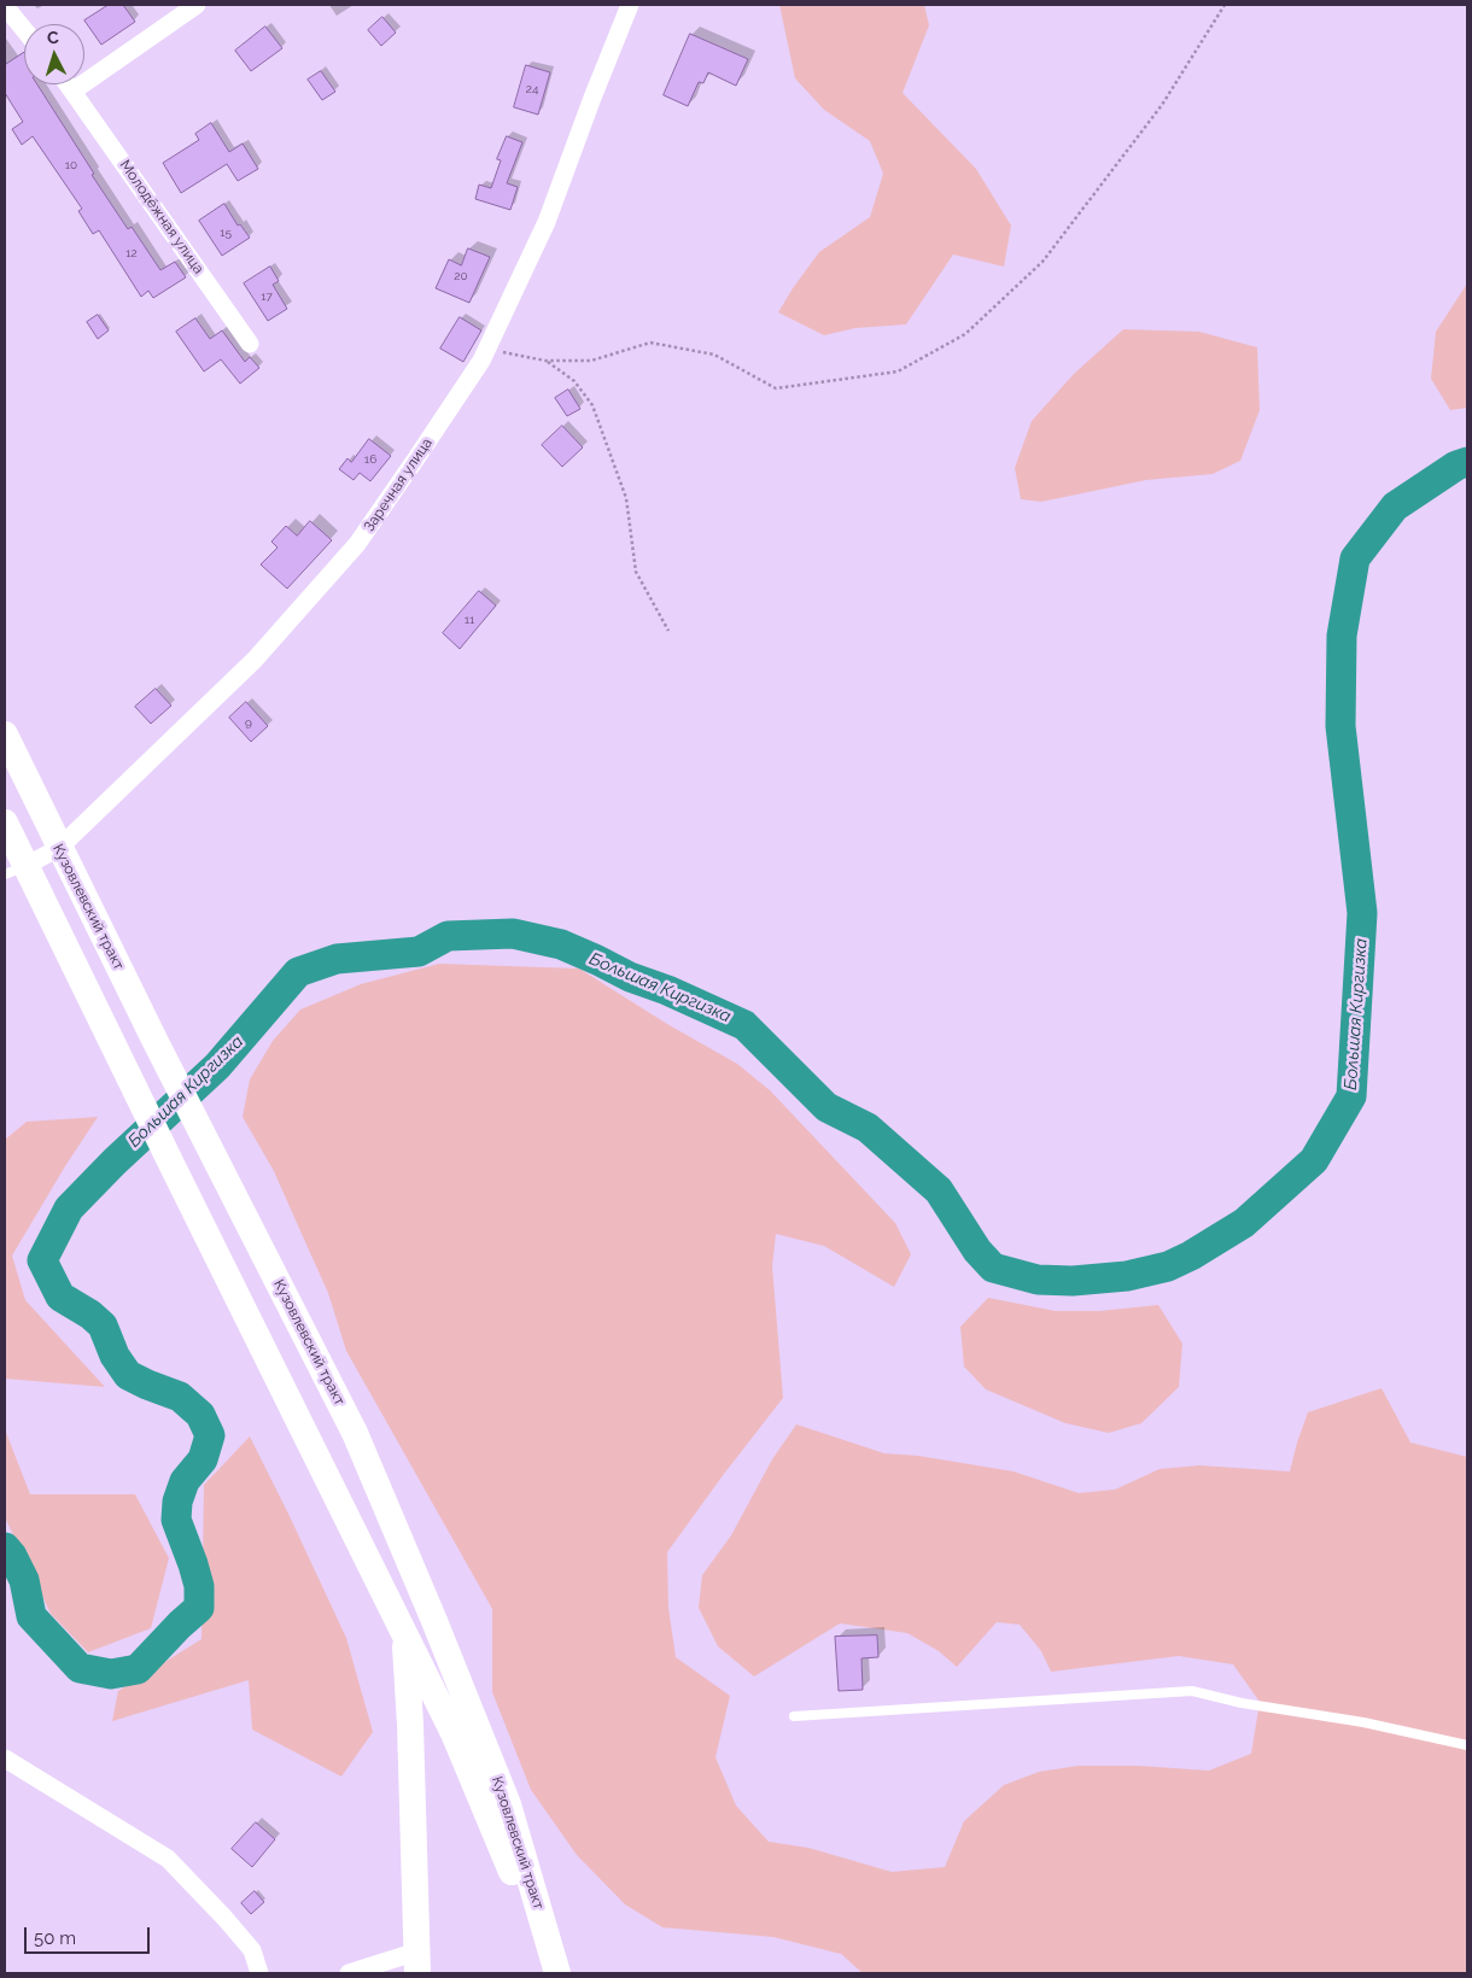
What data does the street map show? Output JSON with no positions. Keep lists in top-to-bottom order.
{
  "streets": {
    "main road": ["Кузовлевский тракт"],
    "street": ["Молодёжная улица", "Заречная улица"]
  },
  "crossings": [
    ["Заречная улица", "Кузовлевский тракт"]
  ],
  "water": ["Большая Киргизка"],
  "house_numbers": [
    "24",
    "10",
    "15",
    "12",
    "20",
    "17",
    "16",
    "11",
    "9"
  ],
  "scale_bar": "50 m",
  "north": "top"
}
